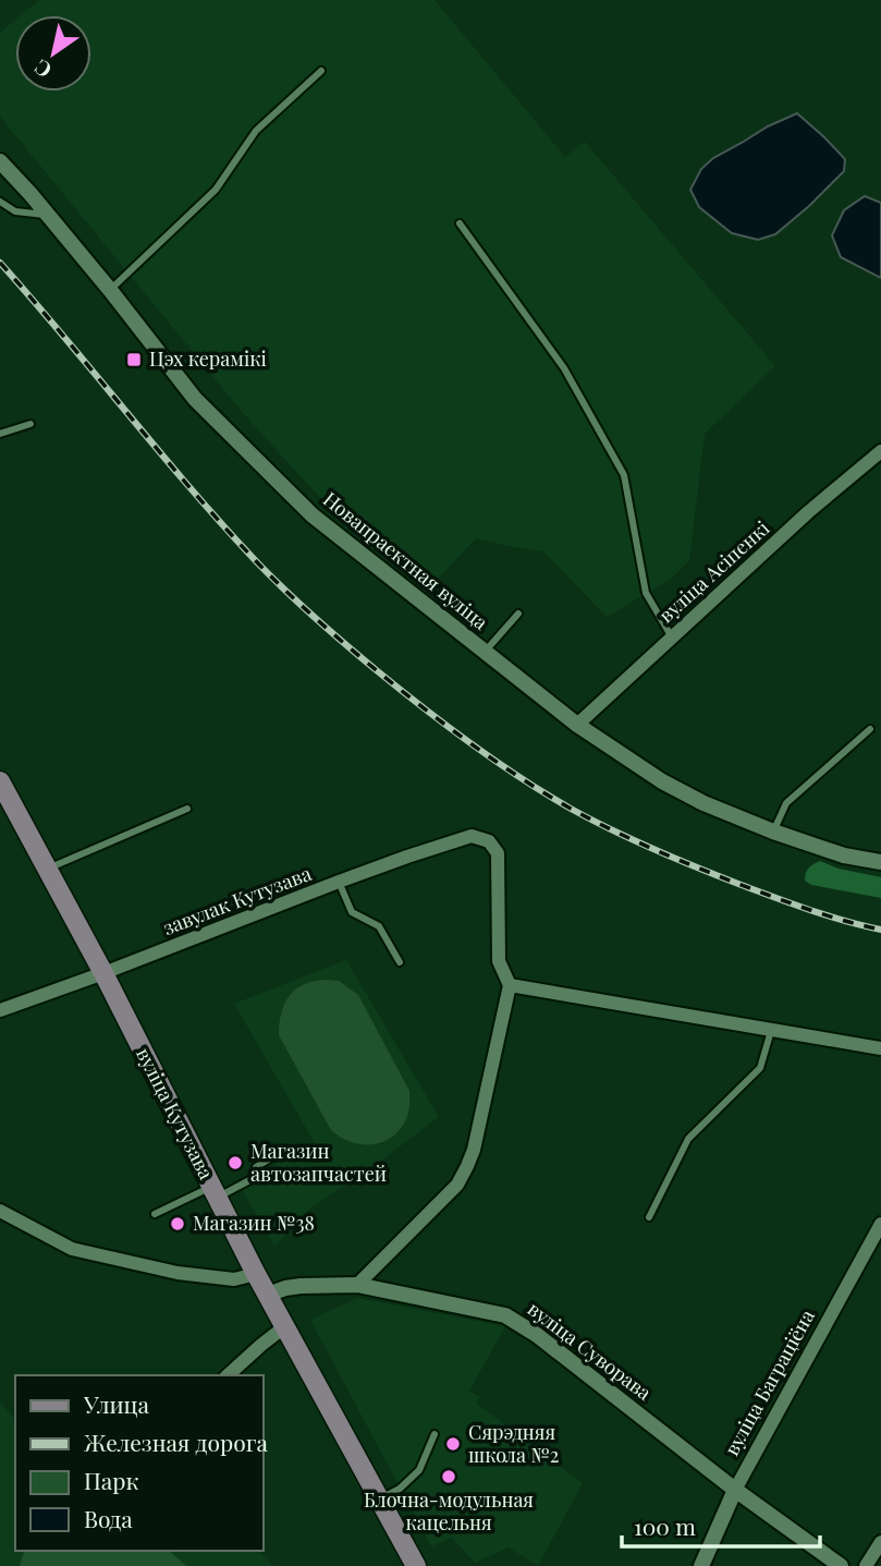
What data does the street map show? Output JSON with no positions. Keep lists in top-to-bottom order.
{
  "streets": {
    "main road": ["вуліца Кутузава"],
    "street": [
      "Новапраектная вуліца",
      "вуліца Асіпенкі",
      "завулак Кутузава",
      "вуліца Суворава",
      "вуліца Баграціёна"
    ]
  },
  "crossings": [
    ["Новапраектная вуліца", "вуліца Асіпенкі"],
    ["завулак Кутузава", "вуліца Кутузава"],
    ["вуліца Кутузава", "вуліца Суворава"],
    ["вуліца Суворава", "вуліца Баграціёна"]
  ],
  "places": {
    "transit": ["Цэх керамікі"],
    "other": [
      "Магазин автозапчастей",
      "Магазин №38",
      "Сярэдняя школа №2",
      "Блочна-модульная кацельня"
    ]
  },
  "legend": [
    "Улица",
    "Железная дорога",
    "Парк",
    "Вода"
  ],
  "scale_bar": "100 m",
  "north": "bottom left"
}
